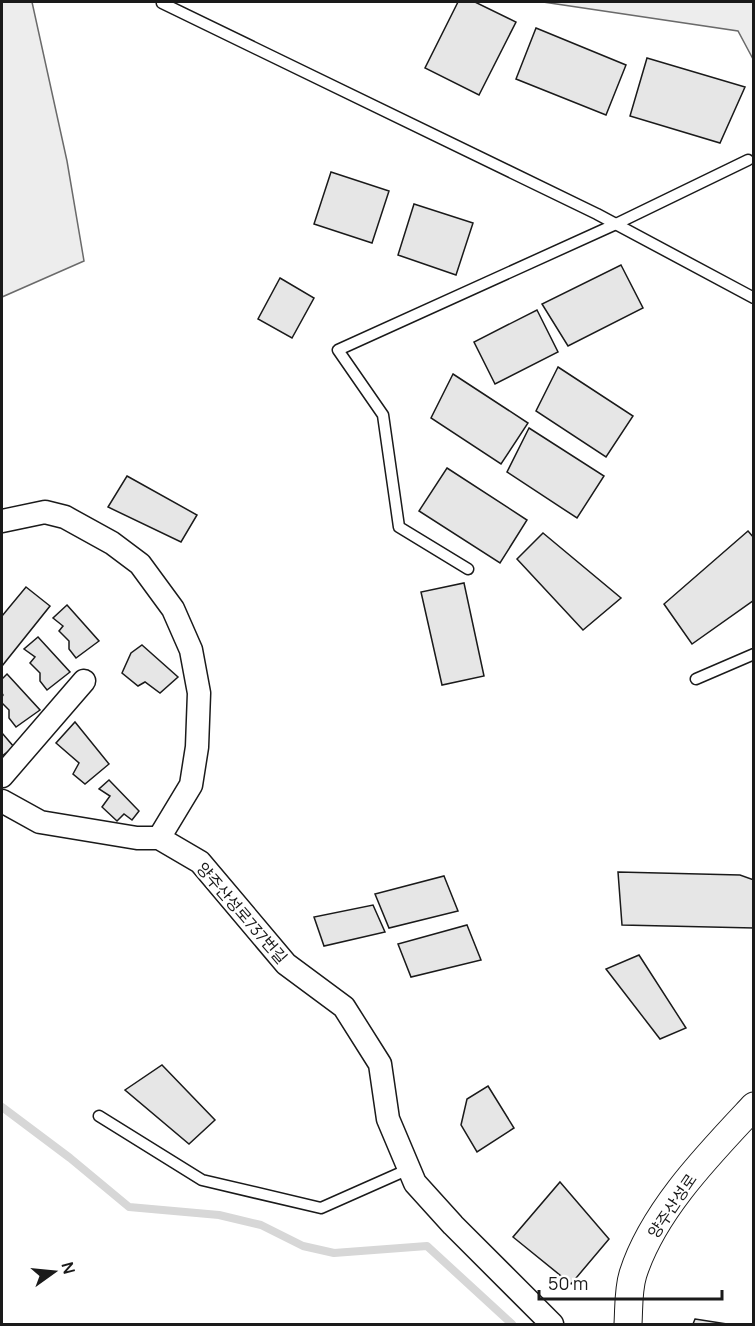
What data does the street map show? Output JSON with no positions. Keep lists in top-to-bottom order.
{
  "streets": {
    "street": ["양주산성로737번길", "양주산성로"]
  },
  "scale_bar": "50 m",
  "north": "right"
}
